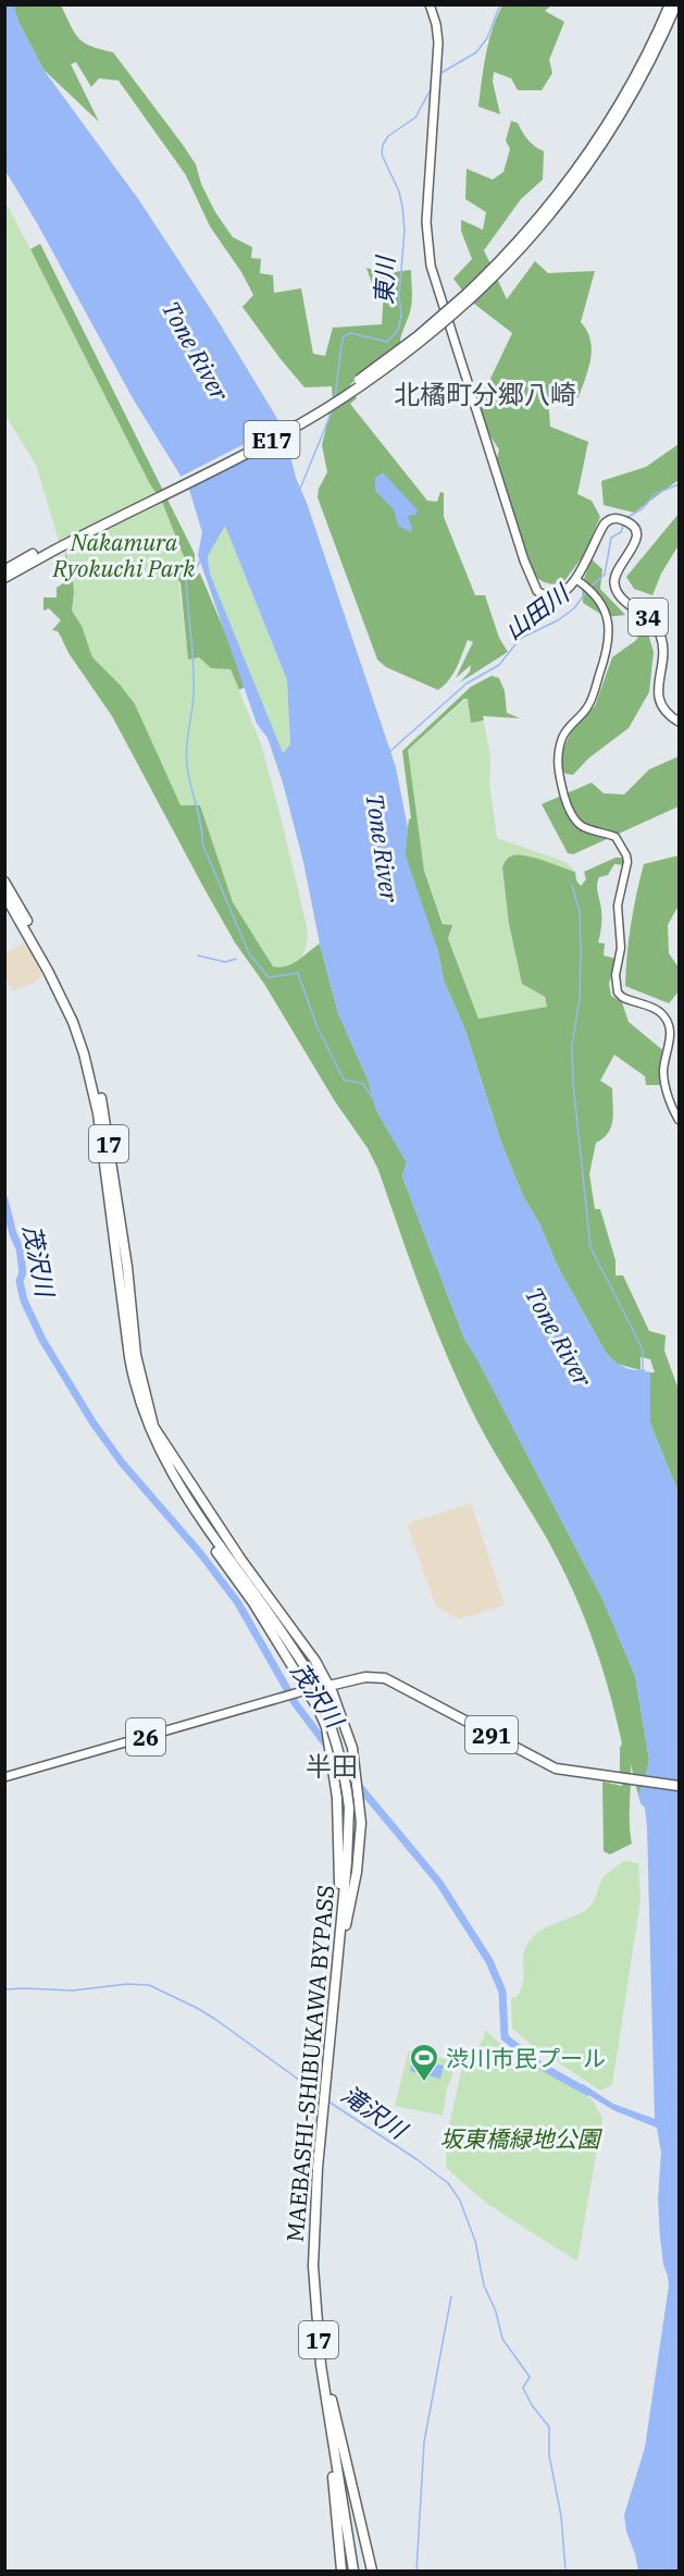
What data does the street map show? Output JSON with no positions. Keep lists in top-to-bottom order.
{
  "streets": {
    "highway": [
      "E17",
      "17",
      "291",
      "MAEBASHI-SHIBUKAWA BYPASS"
    ],
    "main road": ["34", "26"]
  },
  "crossings": [
    ["17", "291"],
    ["17", "26"],
    ["17", "MAEBASHI-SHIBUKAWA BYPASS"],
    ["291", "26"]
  ],
  "districts": ["北橘町分郷八崎", "半田"],
  "water": [
    "東川",
    "Tone River",
    "山田川",
    "茂沢川",
    "滝沢川"
  ],
  "parks": ["Nakamura Ryokuchi Park", "坂東橋緑地公園"],
  "places": {
    "sports": ["渋川市民プール"]
  }
}
